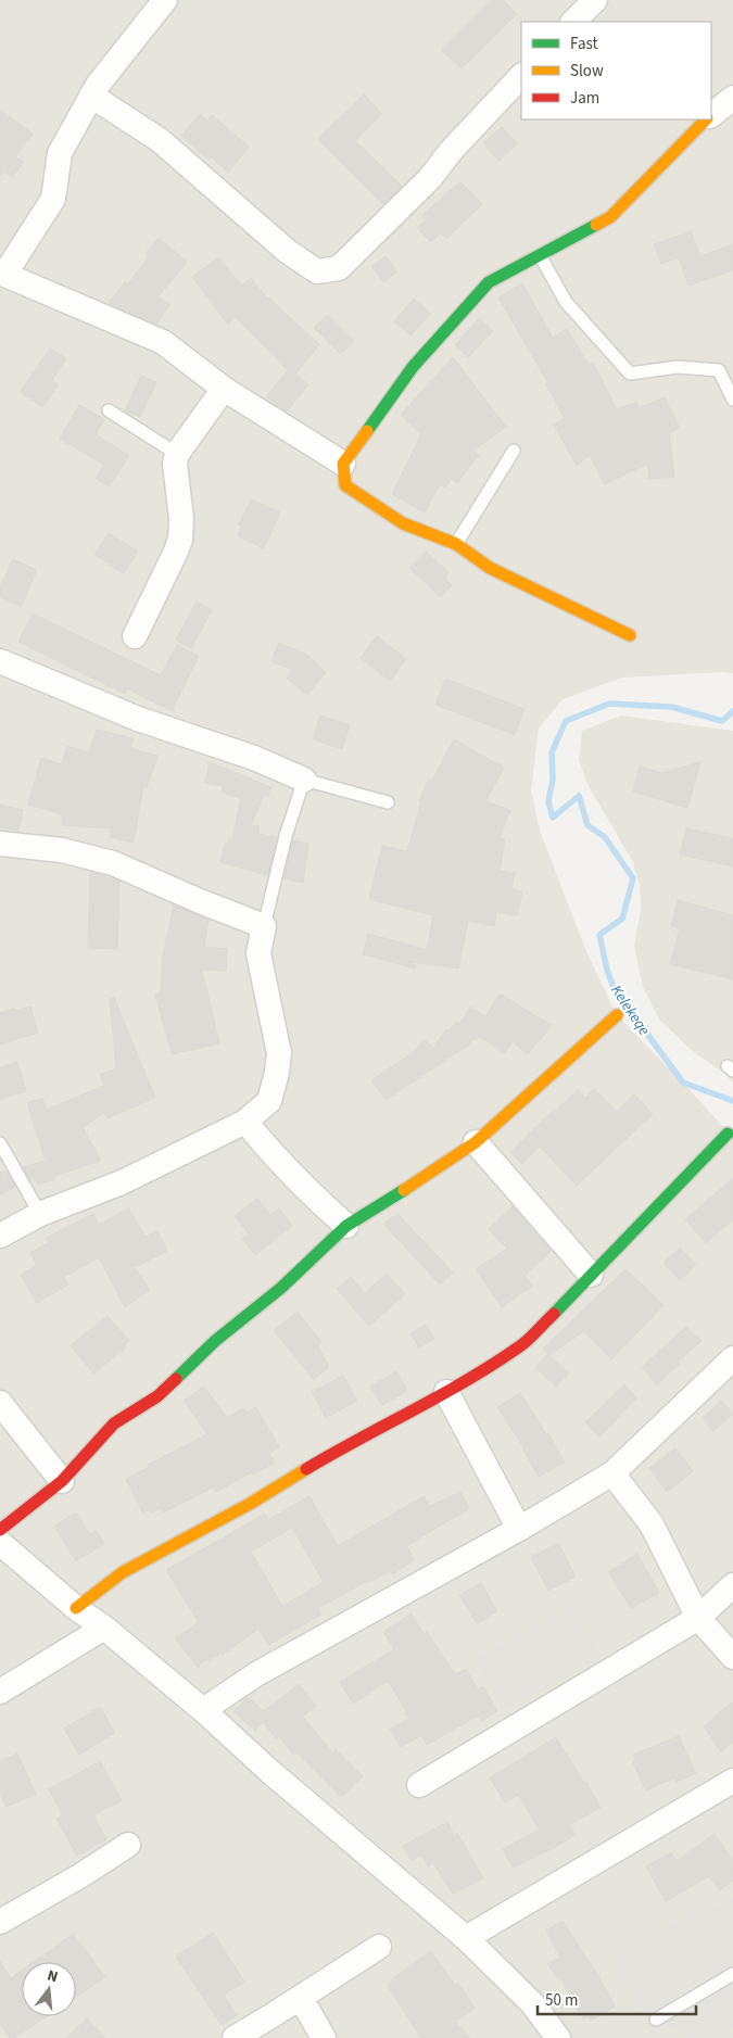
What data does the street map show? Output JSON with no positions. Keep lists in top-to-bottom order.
{
  "water": ["Kelekeqe"],
  "legend": ["Fast", "Slow", "Jam"],
  "scale_bar": "50 m",
  "north": "top"
}
